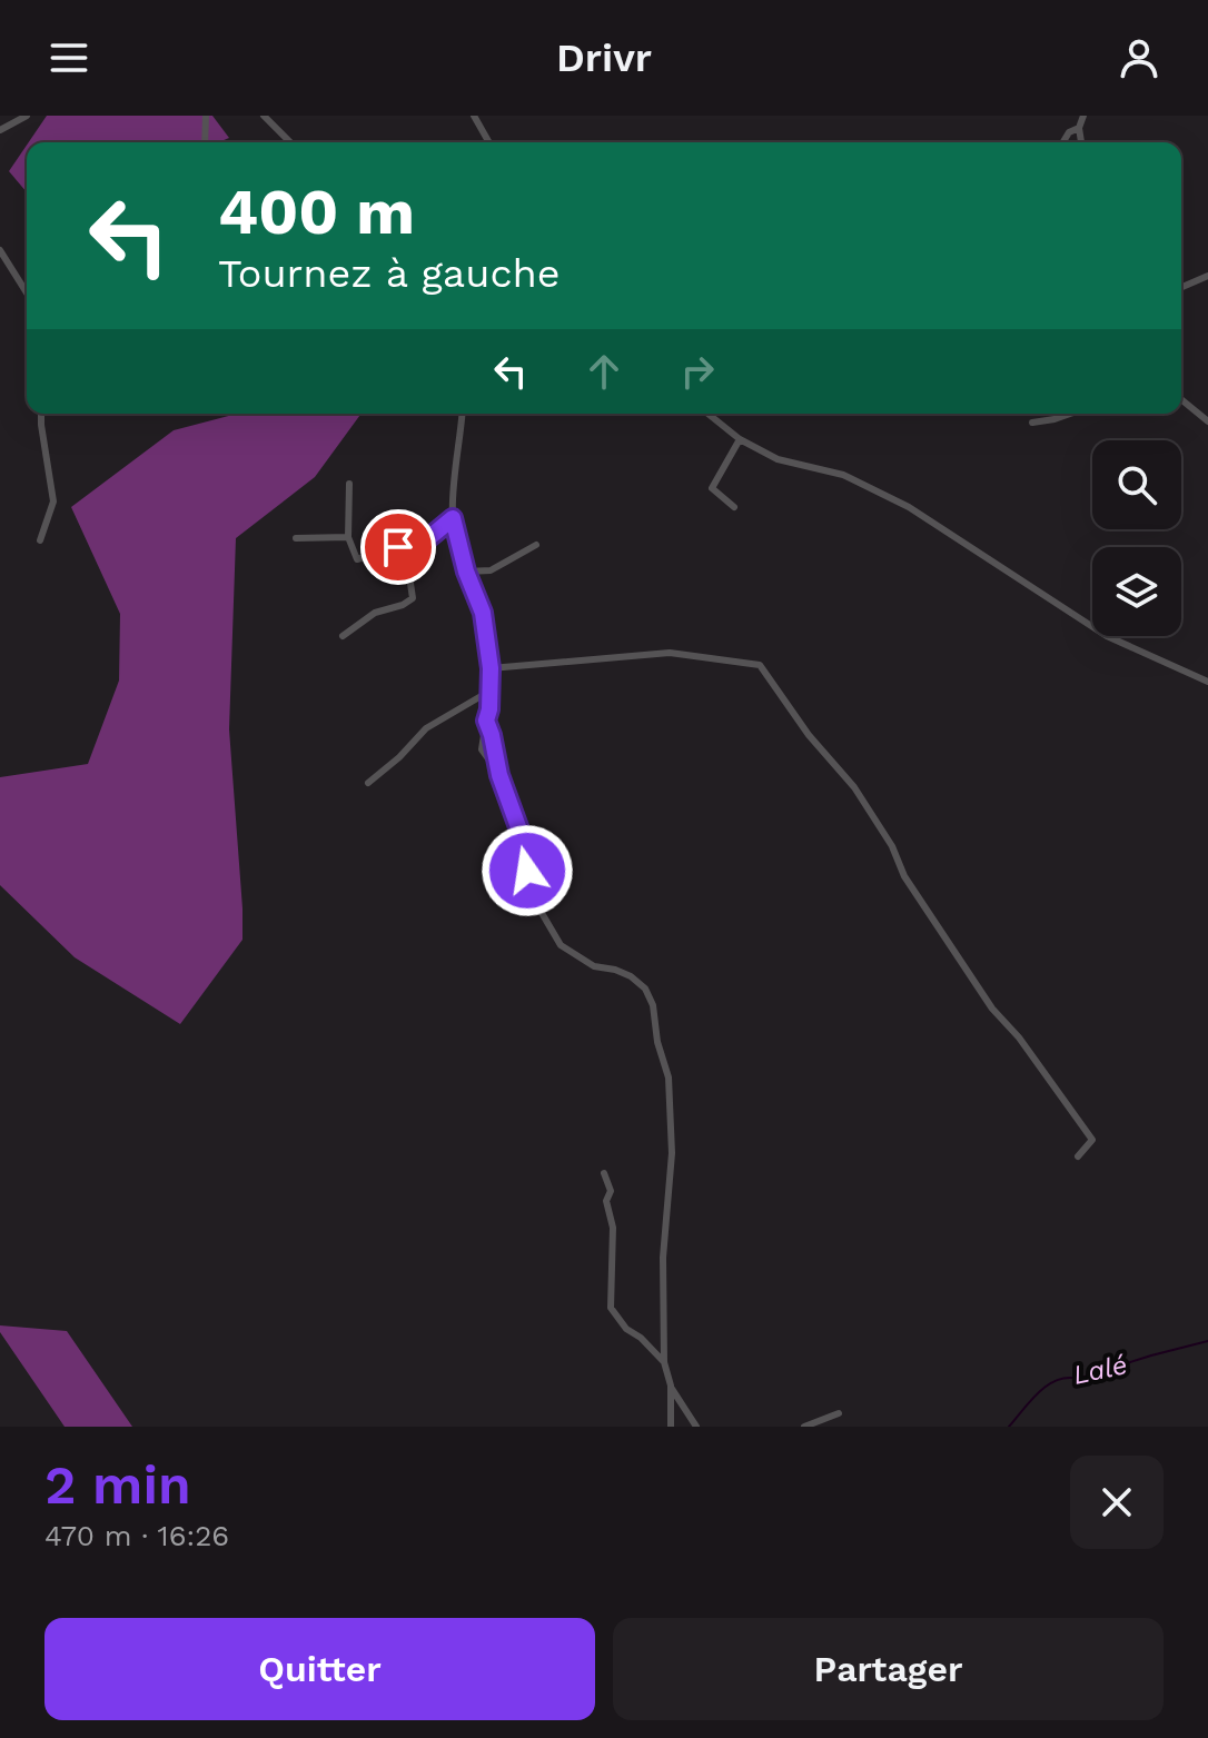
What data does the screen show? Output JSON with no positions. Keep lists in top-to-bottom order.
{
  "water": ["Lalé"],
  "page": {
    "header": "Drivr",
    "turn": ["400 m", "Tournez à gauche"],
    "heading": ["2 min", "470 m · 16:26"],
    "buttons": ["Quitter", "Partager"]
  }
}
